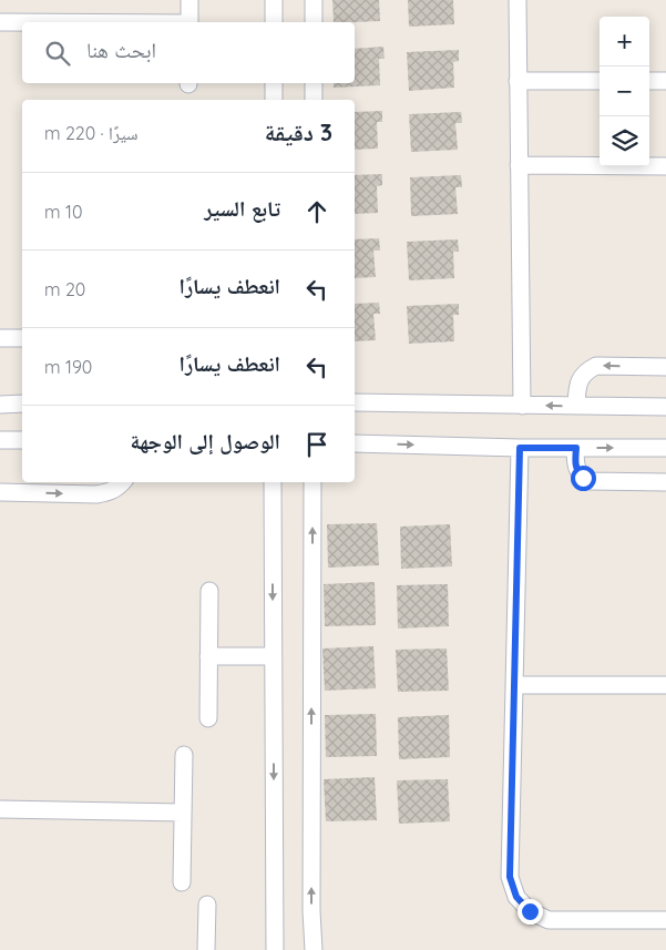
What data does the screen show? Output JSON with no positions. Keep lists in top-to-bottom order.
{
  "page": {
    "map_buttons": ["+", "−"],
    "search": "ابحث هنا",
    "heading": ["3 دقيقة", "سيرًا · 220 m"],
    "list": [
      ["تابع السير", "10 m"],
      ["انعطف يسارًا", "20 m"],
      ["انعطف يسارًا", "190 m"],
      "الوصول إلى الوجهة"
    ]
  }
}
